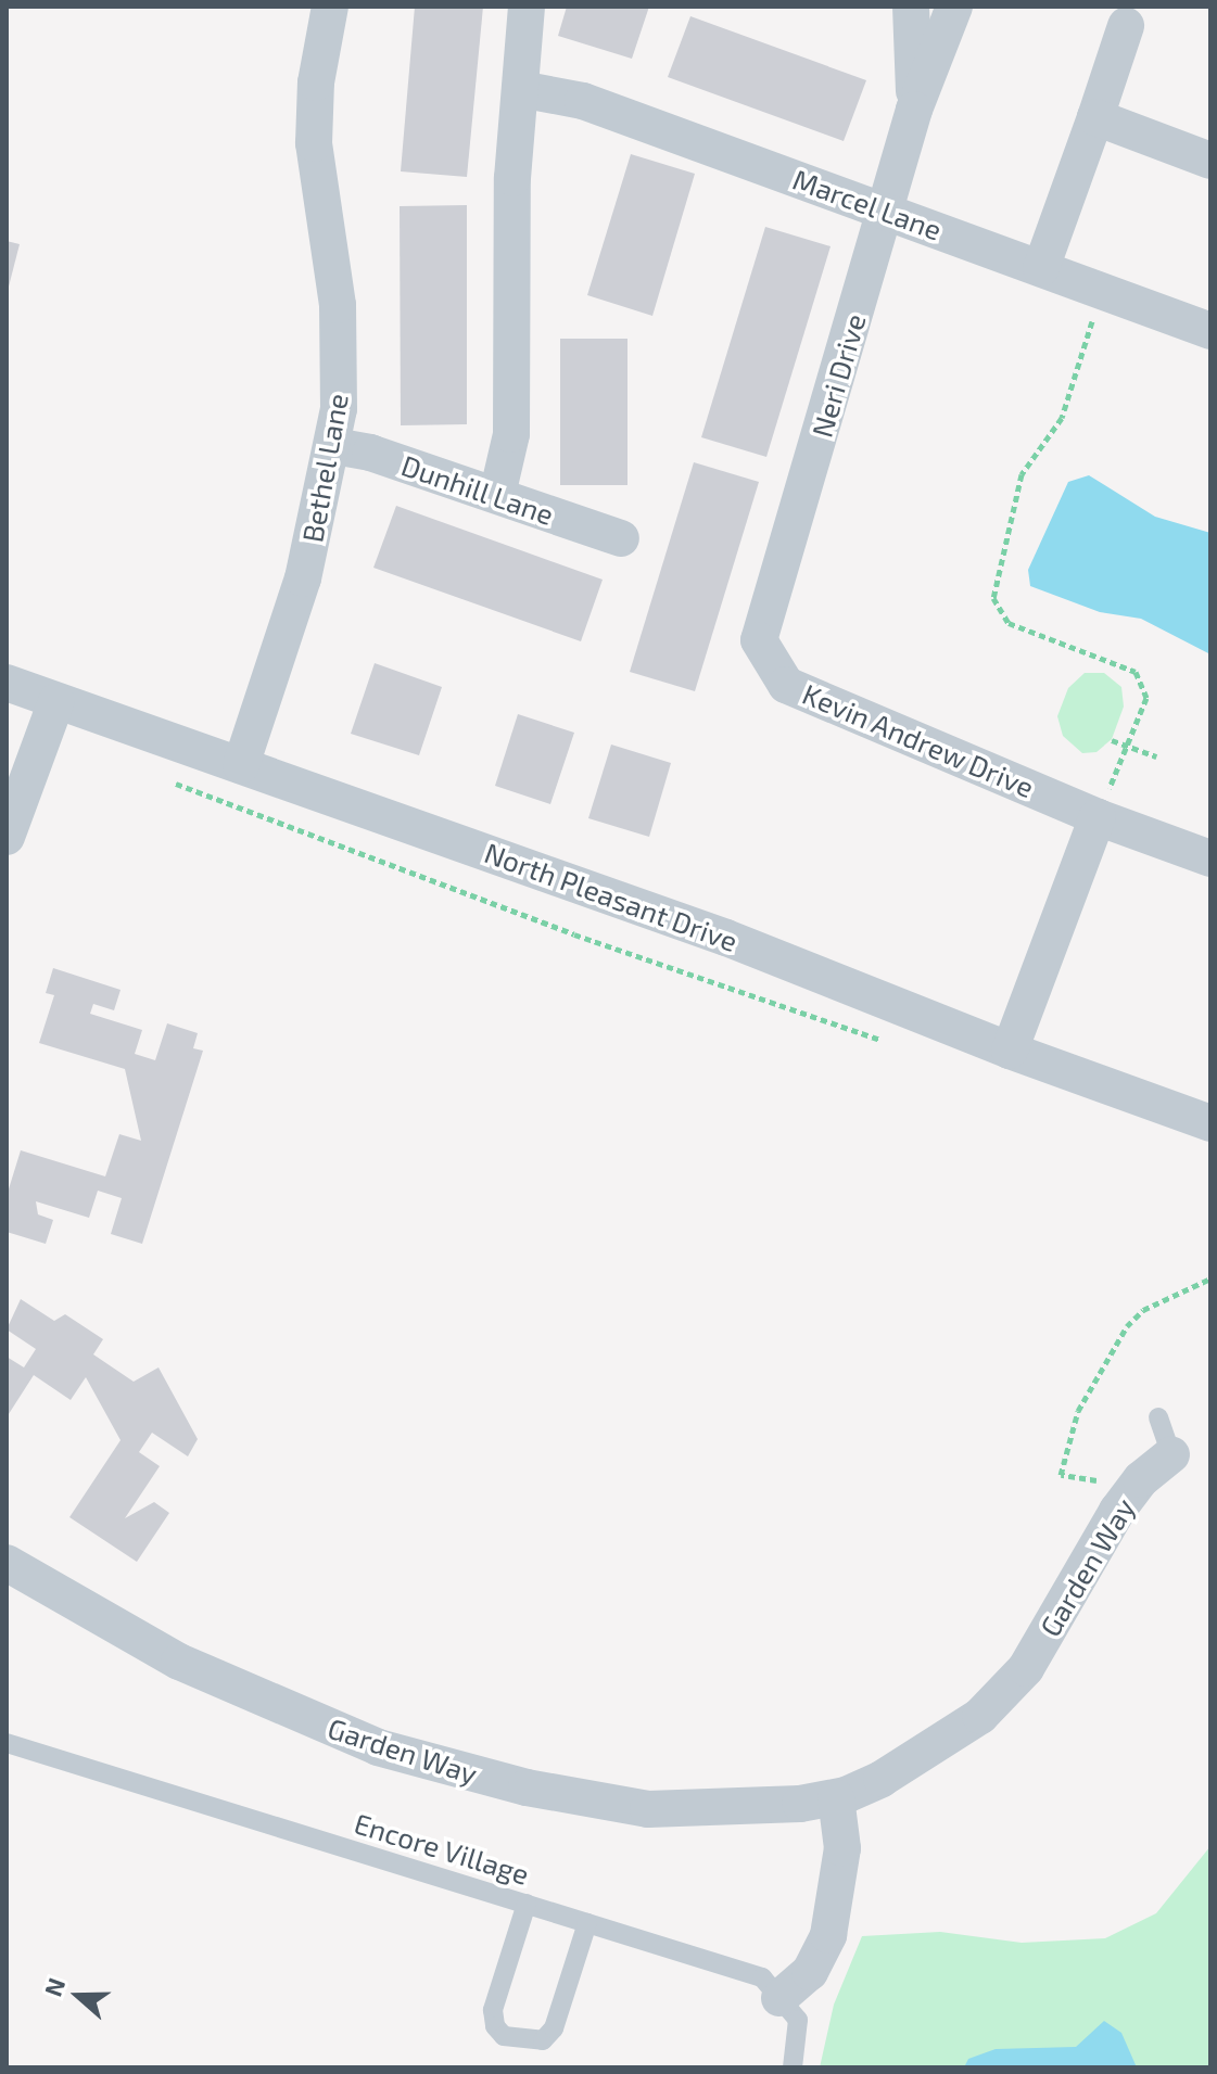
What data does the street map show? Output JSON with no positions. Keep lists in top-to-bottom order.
{
  "streets": {
    "street": [
      "Marcel Lane",
      "Neri Drive",
      "Bethel Lane",
      "Dunhill Lane",
      "Kevin Andrew Drive",
      "North Pleasant Drive",
      "Garden Way"
    ],
    "lane": ["Encore Village"]
  },
  "crossings": [
    ["Marcel Lane", "Neri Drive"],
    ["Neri Drive", "Kevin Andrew Drive"],
    ["Bethel Lane", "Dunhill Lane"],
    ["Bethel Lane", "North Pleasant Drive"]
  ],
  "north": "left"
}
